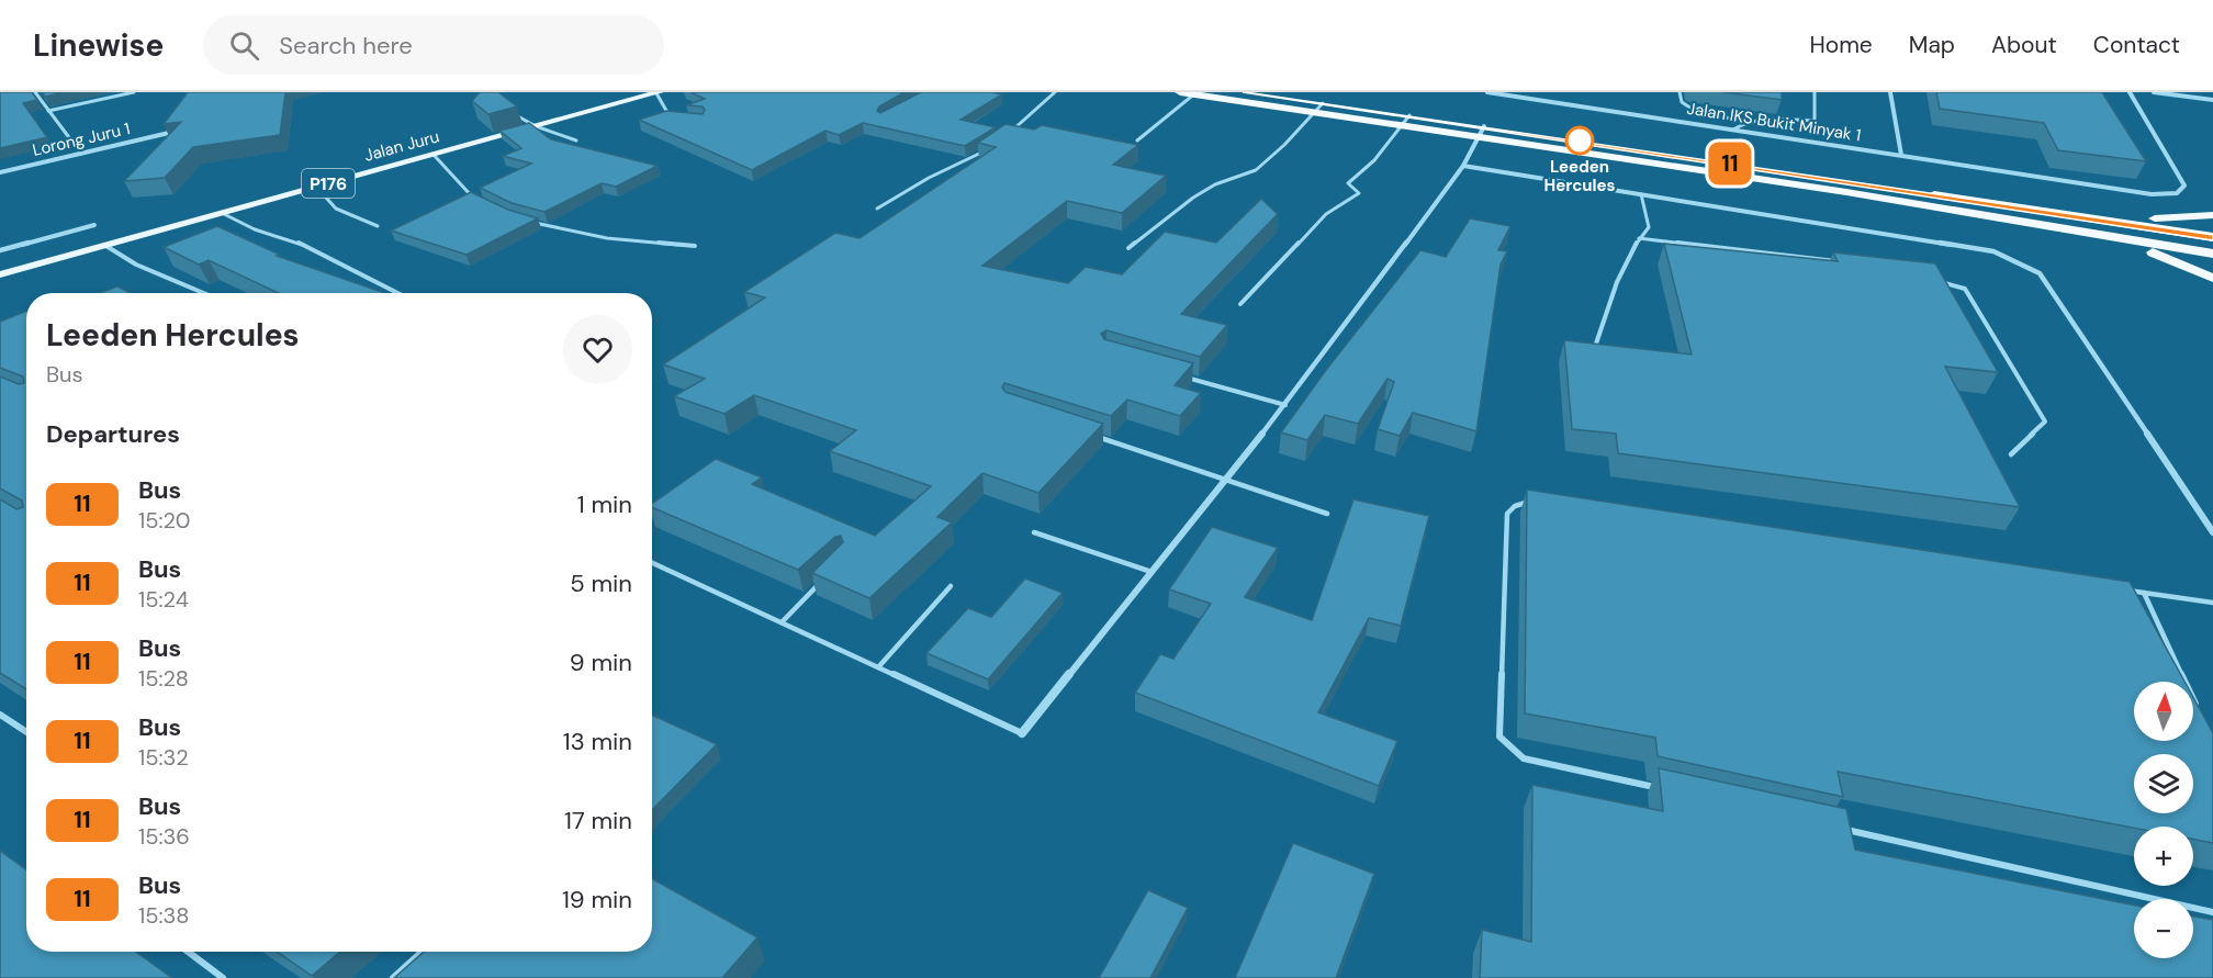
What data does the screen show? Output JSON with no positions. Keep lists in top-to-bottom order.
{
  "streets": {
    "main road": ["Jalan Juru", "P176"],
    "street": ["Jalan IKS Bukit Minyak 1", "Lorong Juru 1"]
  },
  "places": ["Leeden Hercules"],
  "lines": ["bus line 11"],
  "north": "top",
  "page": {
    "header": "Linewise",
    "search": "Search here",
    "nav": [
      "Home",
      "Map",
      "About",
      "Contact"
    ],
    "on_map": "11",
    "heading": [
      ["Leeden Hercules", "Bus"],
      "Departures"
    ],
    "list": [
      {
        "mark": "11",
        "name": "Bus",
        "note": "15:20",
        "value": "1 min"
      },
      {
        "mark": "11",
        "name": "Bus",
        "note": "15:24",
        "value": "5 min"
      },
      {
        "mark": "11",
        "name": "Bus",
        "note": "15:28",
        "value": "9 min"
      },
      {
        "mark": "11",
        "name": "Bus",
        "note": "15:32",
        "value": "13 min"
      },
      {
        "mark": "11",
        "name": "Bus",
        "note": "15:36",
        "value": "17 min"
      },
      {
        "mark": "11",
        "name": "Bus",
        "note": "15:38",
        "value": "19 min"
      }
    ],
    "map_buttons": ["+", "−"]
  }
}
